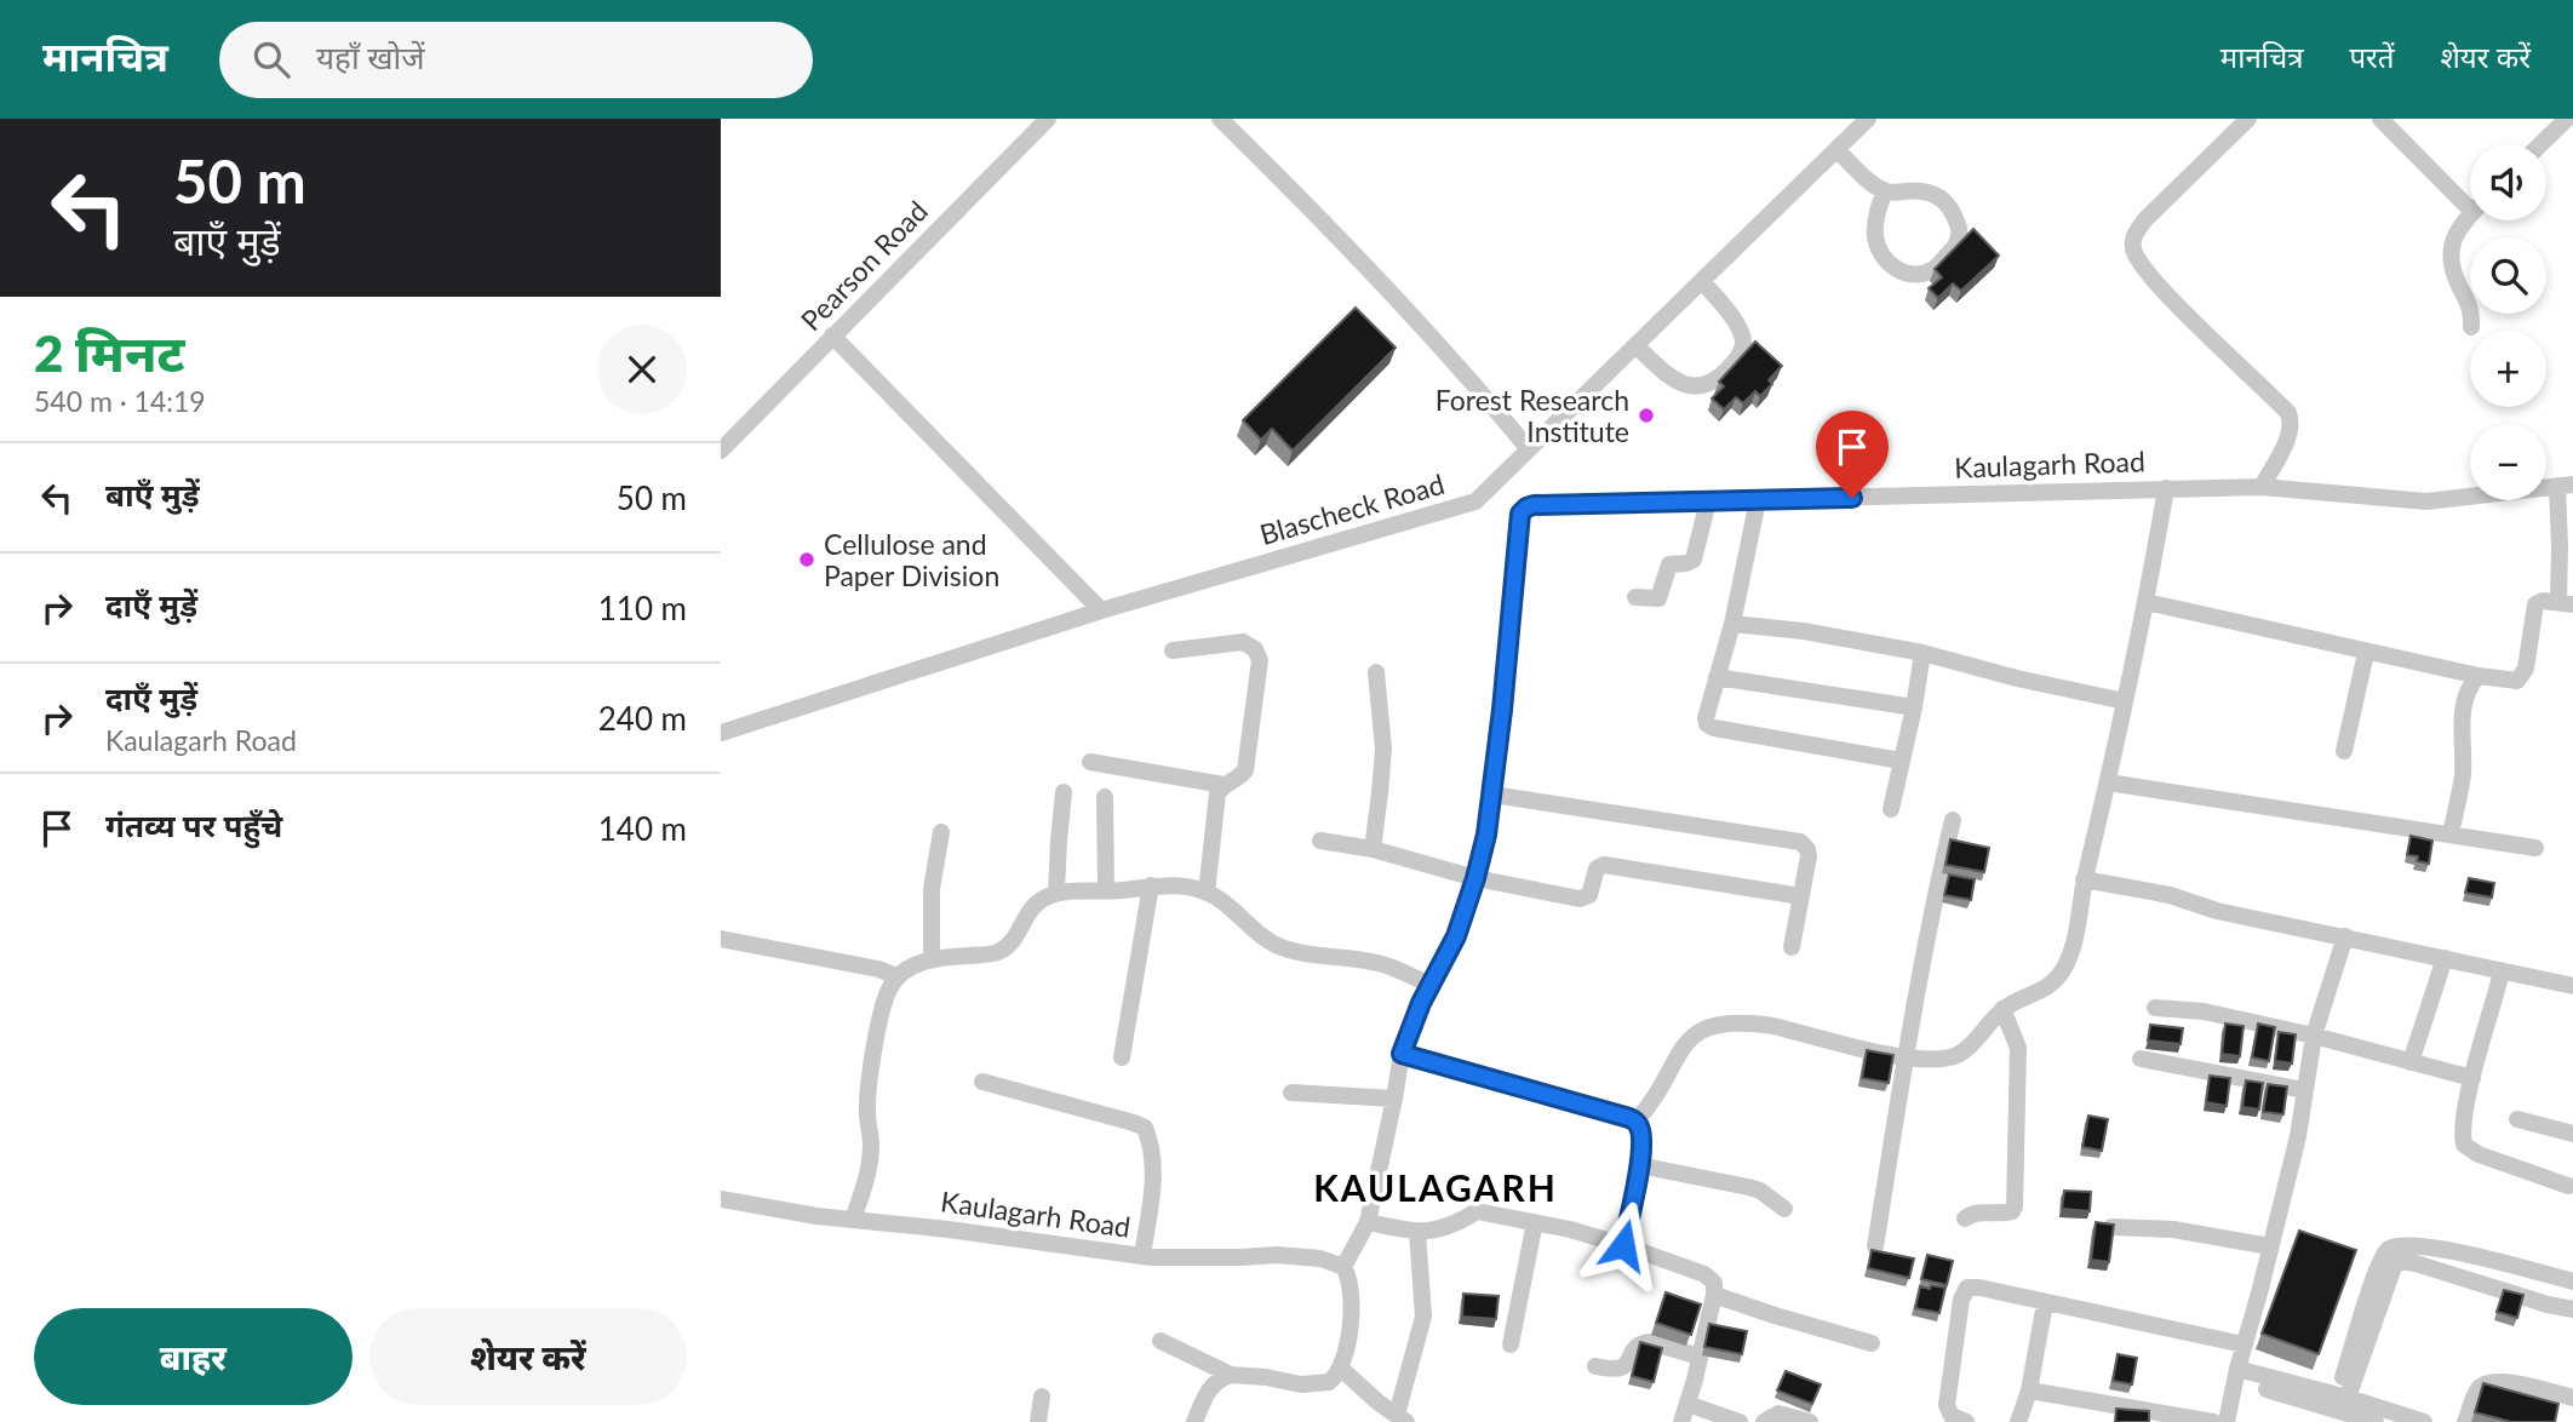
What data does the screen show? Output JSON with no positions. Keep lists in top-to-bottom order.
{
  "streets": {
    "street": ["Pearson Road", "Kaulagarh Road", "Blascheck Road"]
  },
  "districts": ["KAULAGARH"],
  "places": ["Forest Research Institute", "Cellulose and Paper Division"],
  "page": {
    "header": "मानचित्र",
    "search": "यहाँ खोजें",
    "nav": ["मानचित्र", "परतें", "शेयर करें"],
    "turn": ["50 m", "बाएँ मुड़ें"],
    "map_buttons": ["+", "−"],
    "heading": ["2 मिनट", "540 m · 14:19"],
    "list": [
      {
        "name": "बाएँ मुड़ें",
        "value": "50 m"
      },
      {
        "name": "दाएँ मुड़ें",
        "value": "110 m"
      },
      {
        "name": "दाएँ मुड़ें",
        "note": "Kaulagarh Road",
        "value": "240 m"
      },
      {
        "name": "गंतव्य पर पहुँचे",
        "value": "140 m"
      }
    ],
    "buttons": ["बाहर", "शेयर करें"]
  }
}
